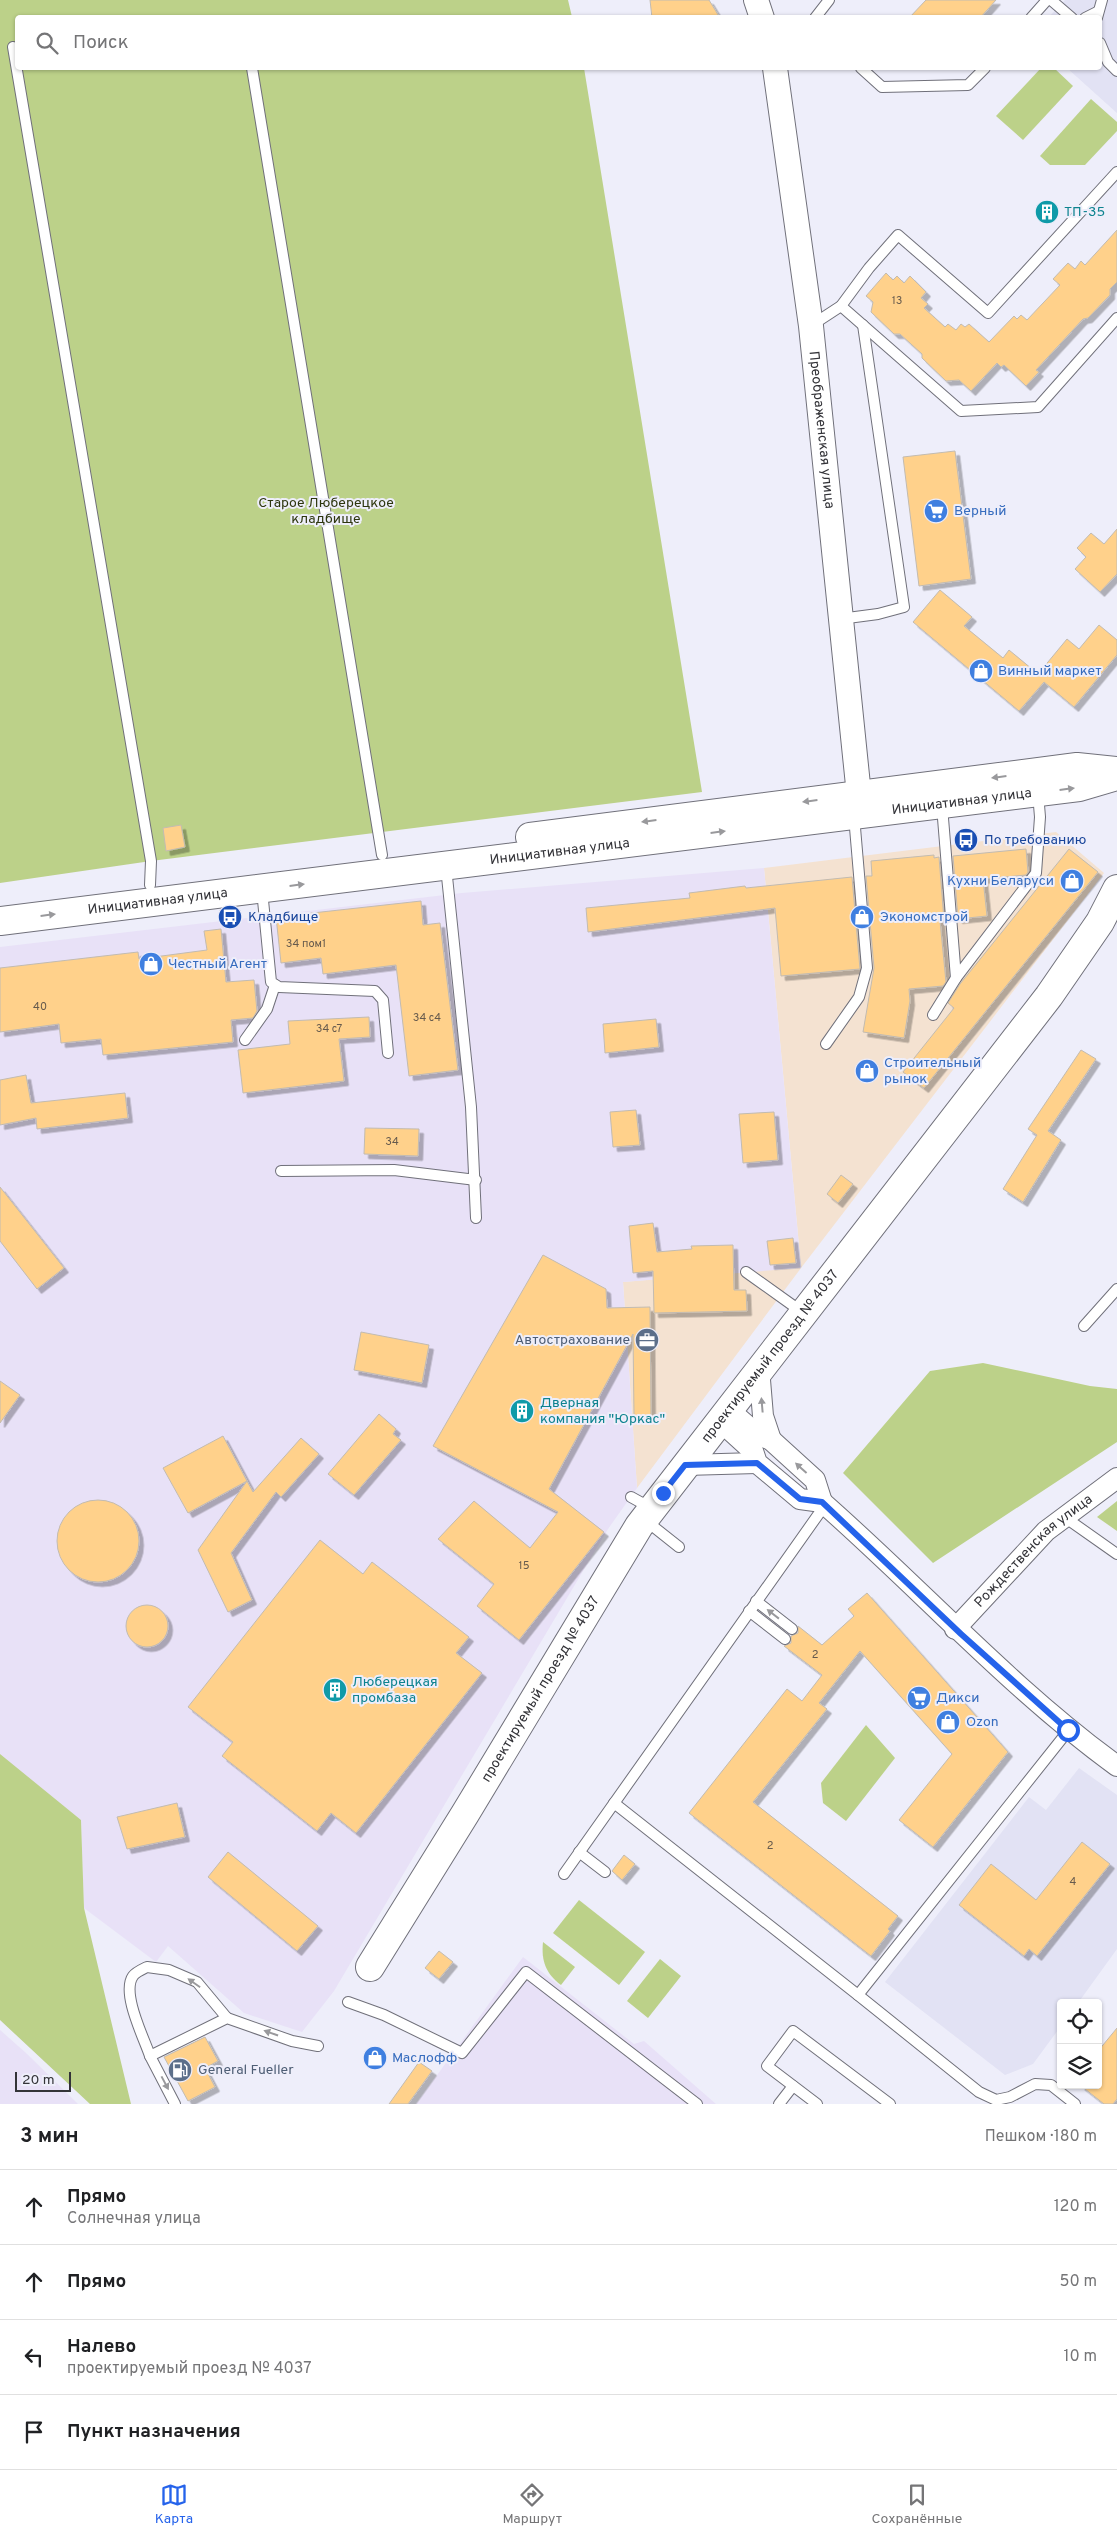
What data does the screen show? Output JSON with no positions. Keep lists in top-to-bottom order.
{
  "streets": {
    "main road": ["Инициативная улица", "проектируемый проезд № 4037"],
    "street": ["Преображенская улица", "Рождественская улица"]
  },
  "crossings": [
    ["Преображенская улица", "Инициативная улица"]
  ],
  "parks": ["Старое Люберецкое кладбище"],
  "places": {
    "building": ["ТП-35", "Дверная компания \"Юркас\"", "Люберецкая промбаза"],
    "supermarket": ["Верный", "Дикси"],
    "shop": [
      "Винный маркет",
      "Кухни Беларуси",
      "Экономстрой",
      "Честный Агент",
      "Строительный рынок",
      "Ozon",
      "Маслофф"
    ],
    "bus stop": ["По требованию", "Кладбище"],
    "office": ["Автострахование"],
    "fuel station": ["General Fueller"]
  },
  "house_numbers": [
    "13",
    "34 пом1",
    "40",
    "34 с4",
    "34 с7",
    "34",
    "15",
    "2",
    "2",
    "4"
  ],
  "scale_bar": "20 m",
  "page": {
    "search": "Поиск",
    "scale": "20 m",
    "heading": ["3 мин", "Пешком · 180 m"],
    "list": [
      ["Прямо", "Солнечная улица", "120 m"],
      ["Прямо", "50 m"],
      ["Налево", "проектируемый проезд № 4037", "10 m"],
      "Пункт назначения"
    ],
    "nav": ["Карта", "Маршрут", "Сохранённые"]
  }
}
